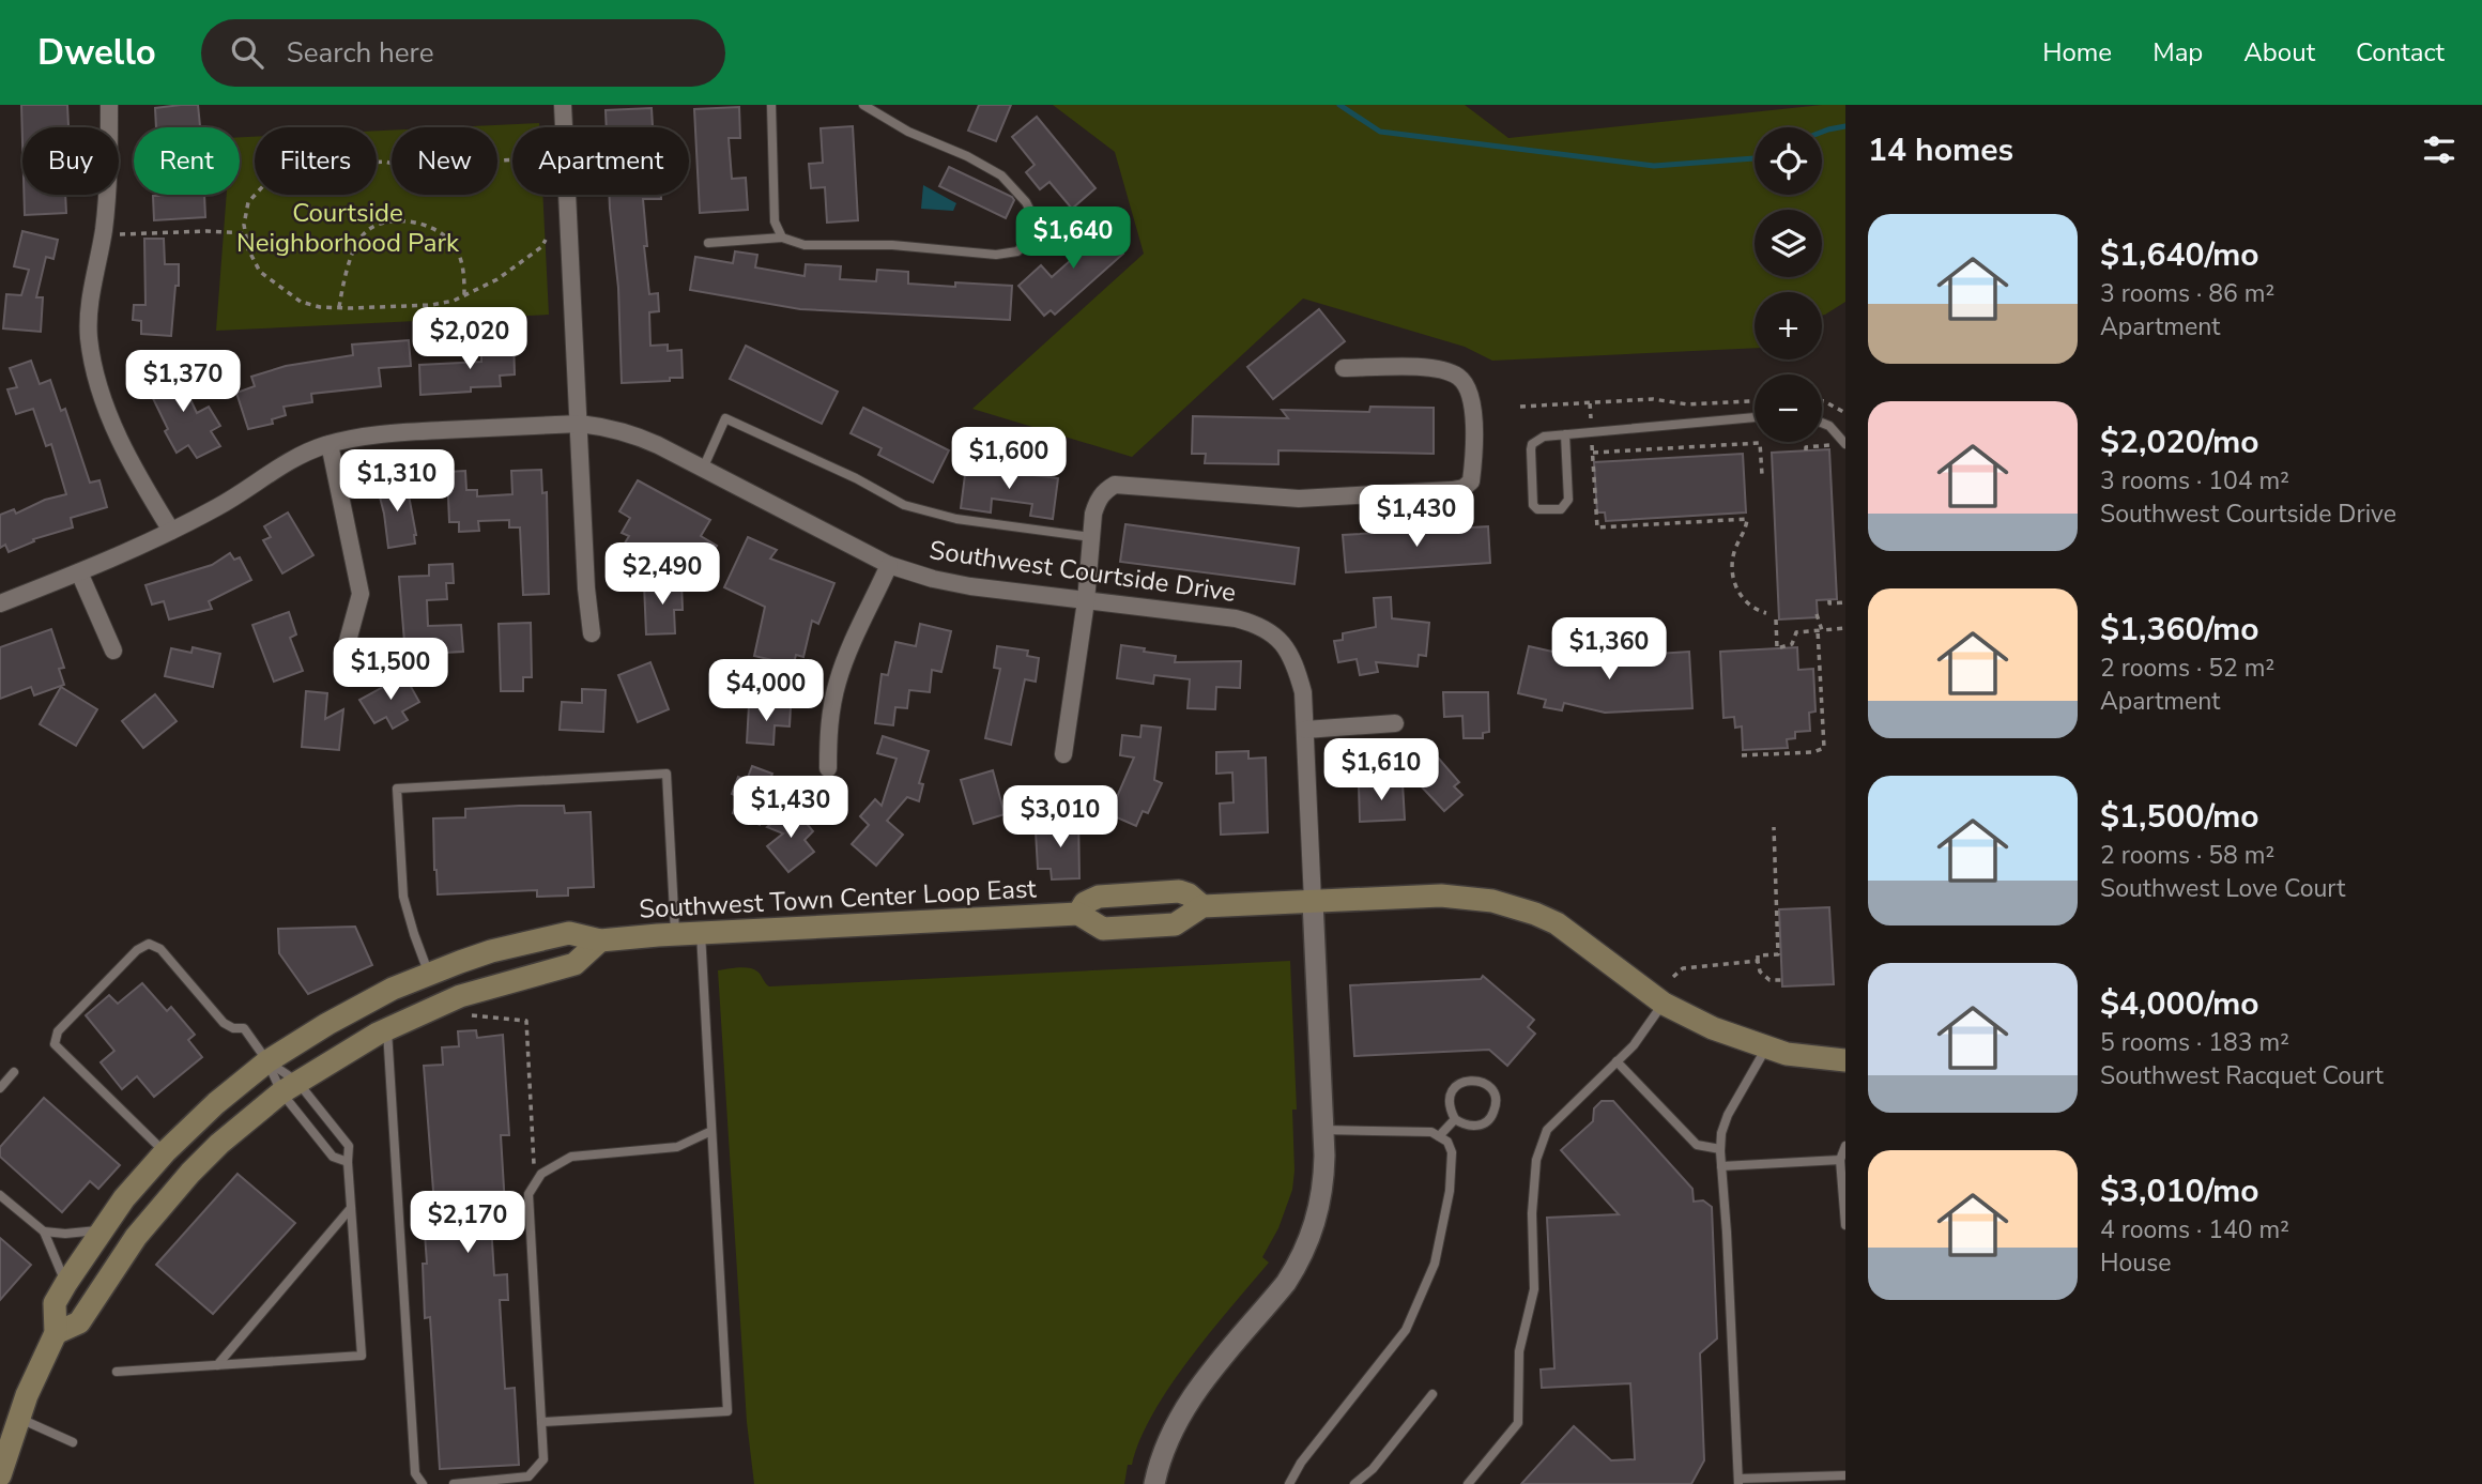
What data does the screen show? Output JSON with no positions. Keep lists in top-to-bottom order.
{
  "streets": {
    "main road": ["Southwest Town Center Loop East"],
    "street": ["Southwest Courtside Drive"]
  },
  "crossings": [
    ["Southwest Courtside Drive", "Southwest Town Center Loop East"]
  ],
  "parks": ["Courtside Neighborhood Park"],
  "page": {
    "header": "Dwello",
    "search": "Search here",
    "nav": [
      "Home",
      "Map",
      "About",
      "Contact"
    ],
    "heading": "14 homes",
    "map_buttons": ["+", "−"],
    "chip": [
      "Buy",
      "Rent",
      "Filters",
      "New",
      "Apartment"
    ],
    "list": [
      {
        "name": "$1,640/mo",
        "note": "3 rooms · 86 m² · Apartment"
      },
      {
        "name": "$2,020/mo",
        "note": "3 rooms · 104 m² · Southwest Courtside Drive"
      },
      {
        "name": "$1,360/mo",
        "note": "2 rooms · 52 m² · Apartment"
      },
      {
        "name": "$1,500/mo",
        "note": "2 rooms · 58 m² · Southwest Love Court"
      },
      {
        "name": "$4,000/mo",
        "note": "5 rooms · 183 m² · Southwest Racquet Court"
      },
      {
        "name": "$3,010/mo",
        "note": "4 rooms · 140 m² · House"
      }
    ],
    "price": [
      "$1,640",
      "$2,020",
      "$1,370",
      "$1,600",
      "$1,310",
      "$1,430",
      "$2,490",
      "$1,360",
      "$1,500",
      "$4,000",
      "$1,610",
      "$1,430",
      "$3,010",
      "$2,170"
    ]
  }
}
